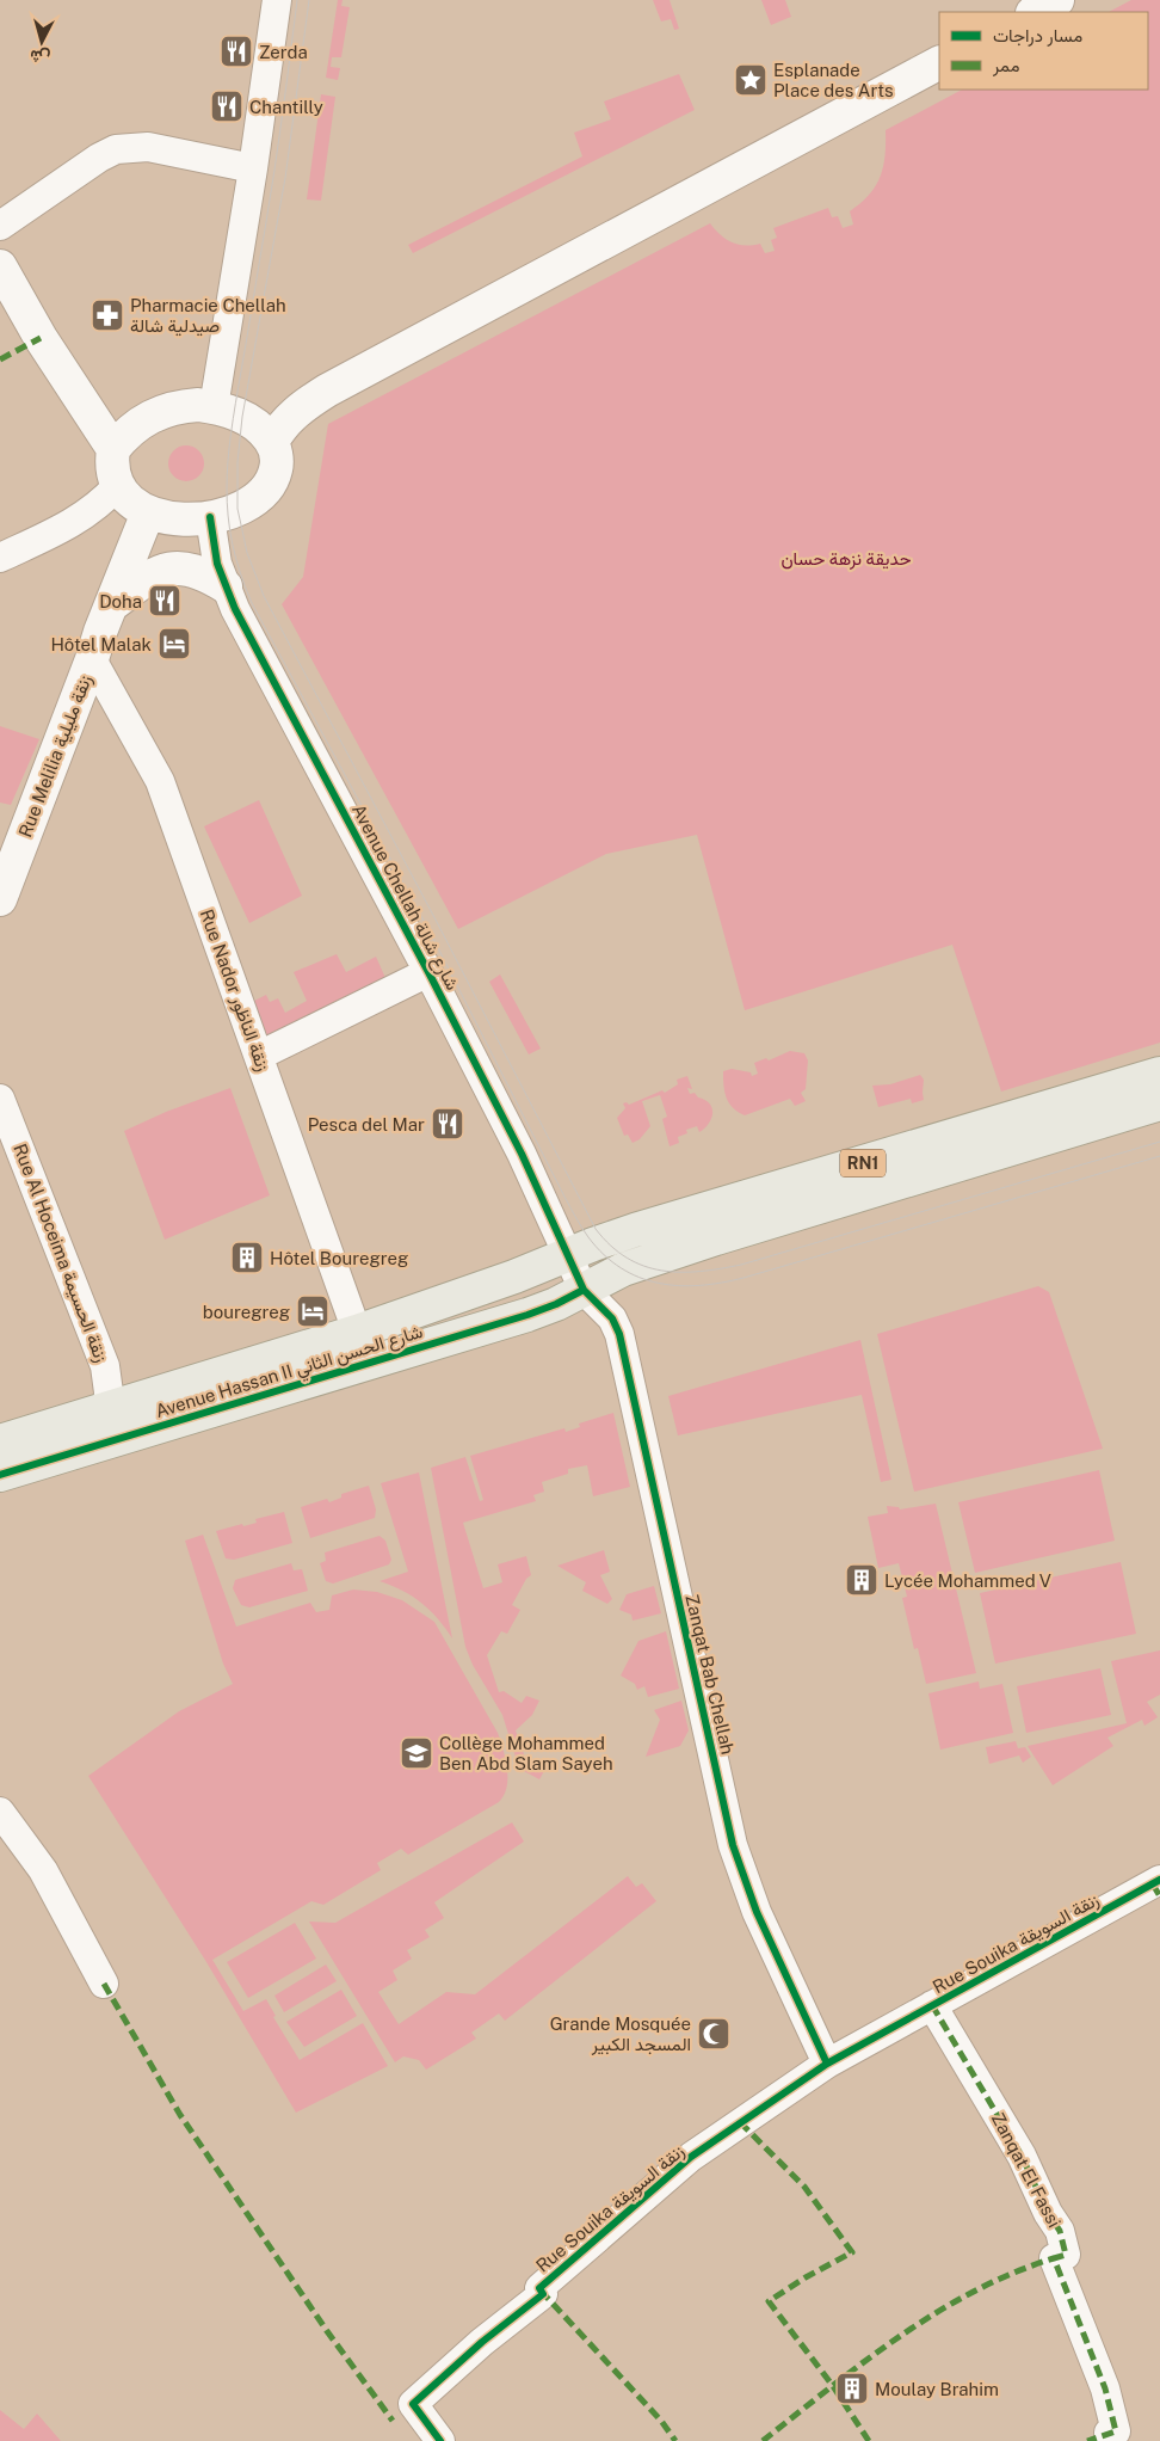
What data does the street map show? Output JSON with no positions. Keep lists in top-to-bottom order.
{
  "streets": {
    "main road": ["RN1", "Avenue Hassan II شارع الحسن الثاني"],
    "street": [
      "Rue Melilia زنقة مليلية",
      "Avenue Chellah شارع شالة",
      "Rue Nador زنقة الناظور",
      "Rue Al Hoceima زنقة الحسيمة",
      "Zanqat Bab Chellah",
      "Rue Souika زنقة السويقة",
      "Zanqat El Fassi"
    ]
  },
  "crossings": [
    ["Rue Melilia زنقة مليلية", "Avenue Chellah شارع شالة"],
    ["Rue Melilia زنقة مليلية", "Rue Nador زنقة الناظور"],
    ["Avenue Chellah شارع شالة", "Avenue Hassan II شارع الحسن الثاني"],
    ["Avenue Chellah شارع شالة", "Zanqat Bab Chellah"],
    ["Rue Nador زنقة الناظور", "Avenue Hassan II شارع الحسن الثاني"],
    ["Rue Al Hoceima زنقة الحسيمة", "Avenue Hassan II شارع الحسن الثاني"],
    ["Avenue Hassan II شارع الحسن الثاني", "Zanqat Bab Chellah"],
    ["Zanqat Bab Chellah", "Rue Souika زنقة السويقة"],
    ["Rue Souika زنقة السويقة", "Zanqat El Fassi"]
  ],
  "parks": ["حديقة نزهة حسان"],
  "places": {
    "restaurant": [
      "Zerda",
      "Chantilly",
      "Doha",
      "Pesca del Mar"
    ],
    "place": ["Esplanade Place des Arts"],
    "pharmacy": ["Pharmacie Chellah صيدلية شالة"],
    "hotel": ["Hôtel Malak", "bouregreg"],
    "building": ["Hôtel Bouregreg", "Lycée Mohammed V", "Moulay Brahim"],
    "school or university": ["Collège Mohammed Ben Abd Slam Sayeh"],
    "mosque": ["Grande Mosquée المسجد الكبير"]
  },
  "legend": ["مسار دراجات", "ممر"],
  "north": "bottom"
}
